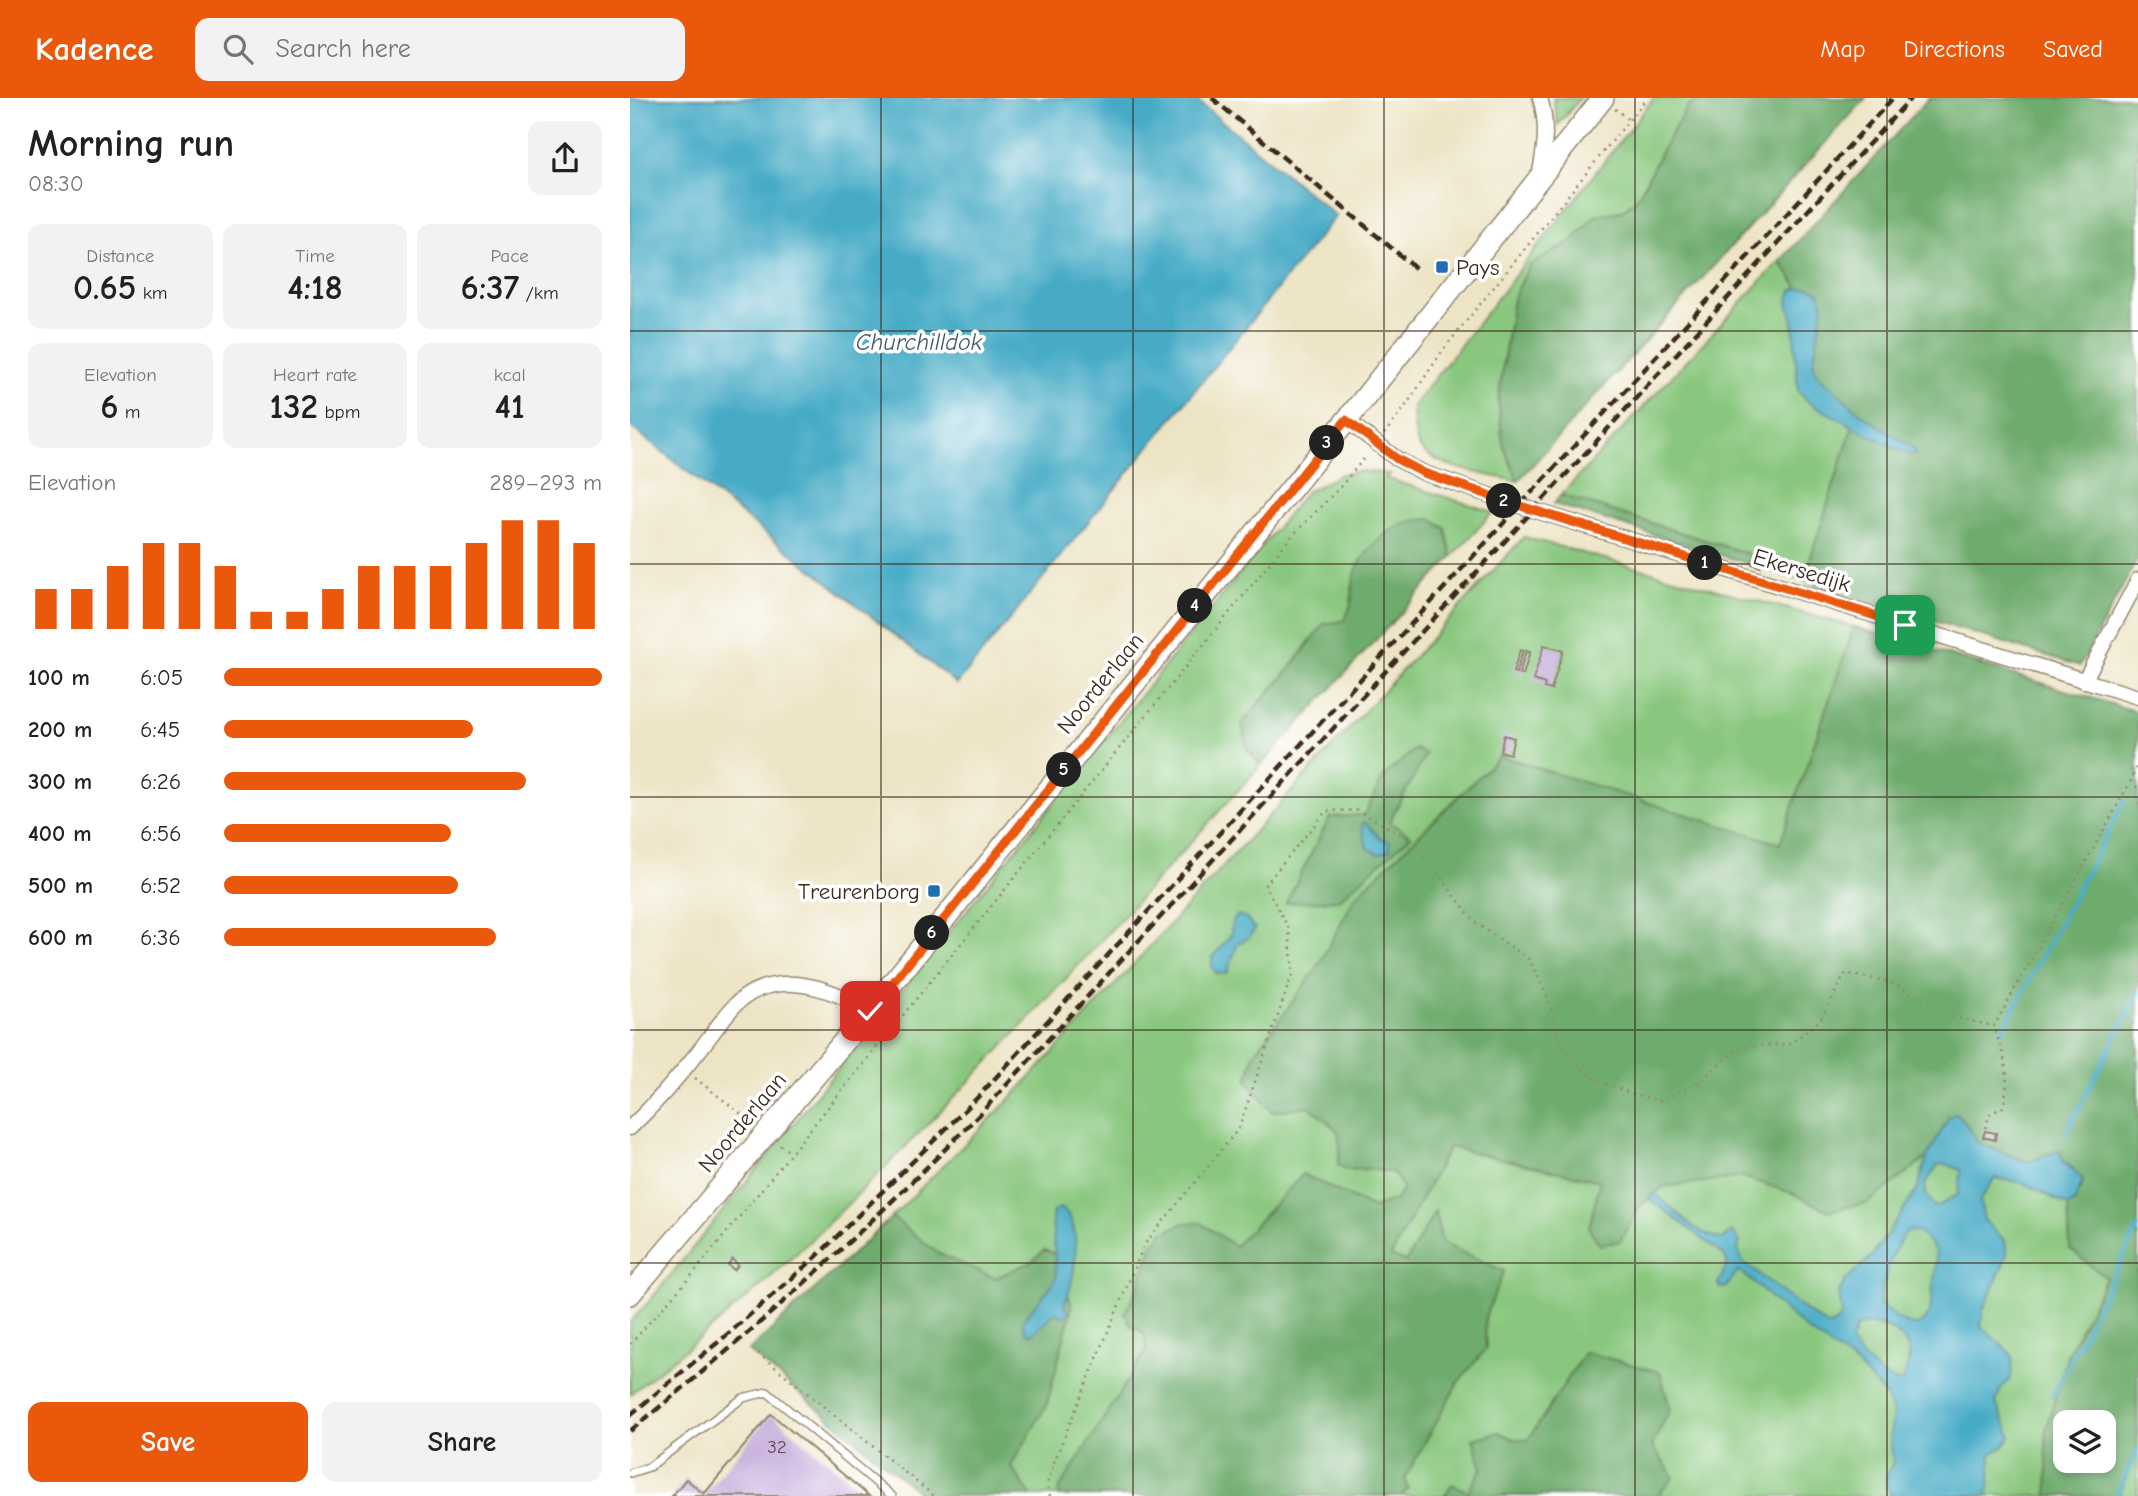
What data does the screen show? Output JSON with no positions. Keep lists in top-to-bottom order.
{
  "streets": {
    "main road": ["Noorderlaan"],
    "street": ["Ekersedijk"]
  },
  "crossings": [
    ["Ekersedijk", "Noorderlaan"]
  ],
  "water": ["Churchilldok"],
  "places": {
    "transit": ["Pays", "Treurenborg"]
  },
  "house_numbers": ["32"],
  "page": {
    "header": "Kadence",
    "search": "Search here",
    "nav": ["Map", "Directions", "Saved"],
    "heading": ["Morning run", "08:30"],
    "stats": [
      ["Distance", "0.65 km"],
      ["Time", "4:18"],
      ["Pace", "6:37 /km"],
      ["Elevation", "6 m"],
      ["Heart rate", "132 bpm"],
      ["kcal", "41"]
    ],
    "pins": [
      "3",
      "2",
      "1",
      "4",
      "5",
      "6"
    ],
    "chart": ["Elevation", "289–293 m"],
    "list": [
      {
        "name": "100 m",
        "note": "6:05"
      },
      {
        "name": "200 m",
        "note": "6:45"
      },
      {
        "name": "300 m",
        "note": "6:26"
      },
      {
        "name": "400 m",
        "note": "6:56"
      },
      {
        "name": "500 m",
        "note": "6:52"
      },
      {
        "name": "600 m",
        "note": "6:36"
      }
    ],
    "buttons": ["Save", "Share"]
  }
}
